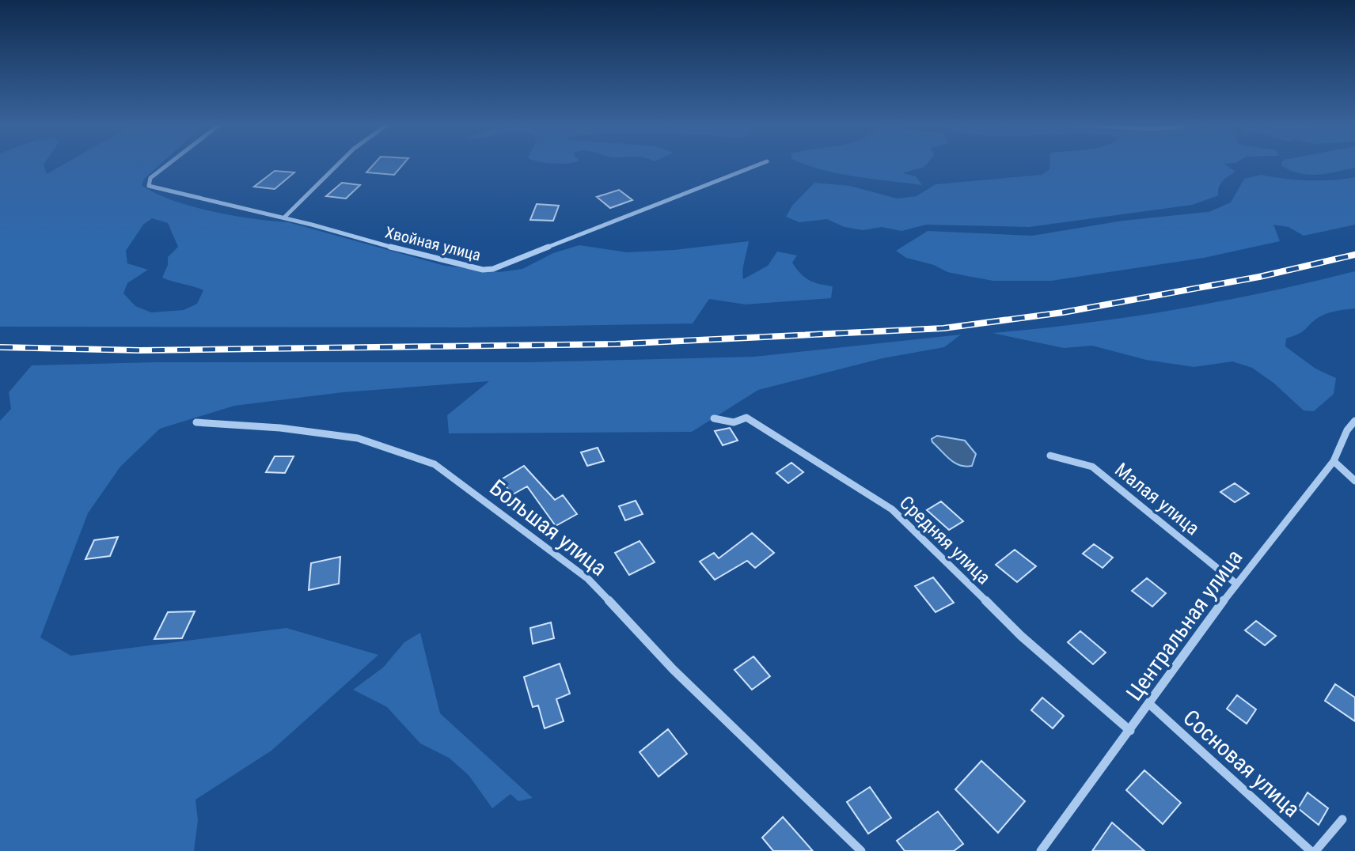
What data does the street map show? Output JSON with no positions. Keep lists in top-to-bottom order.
{
  "streets": {
    "street": [
      "Хвойная улица",
      "Малая улица",
      "Большая улица",
      "Средняя улица",
      "Центральная улица",
      "Сосновая улица"
    ]
  },
  "crossings": [
    ["Малая улица", "Центральная улица"],
    ["Средняя улица", "Центральная улица"],
    ["Центральная улица", "Сосновая улица"]
  ]
}
